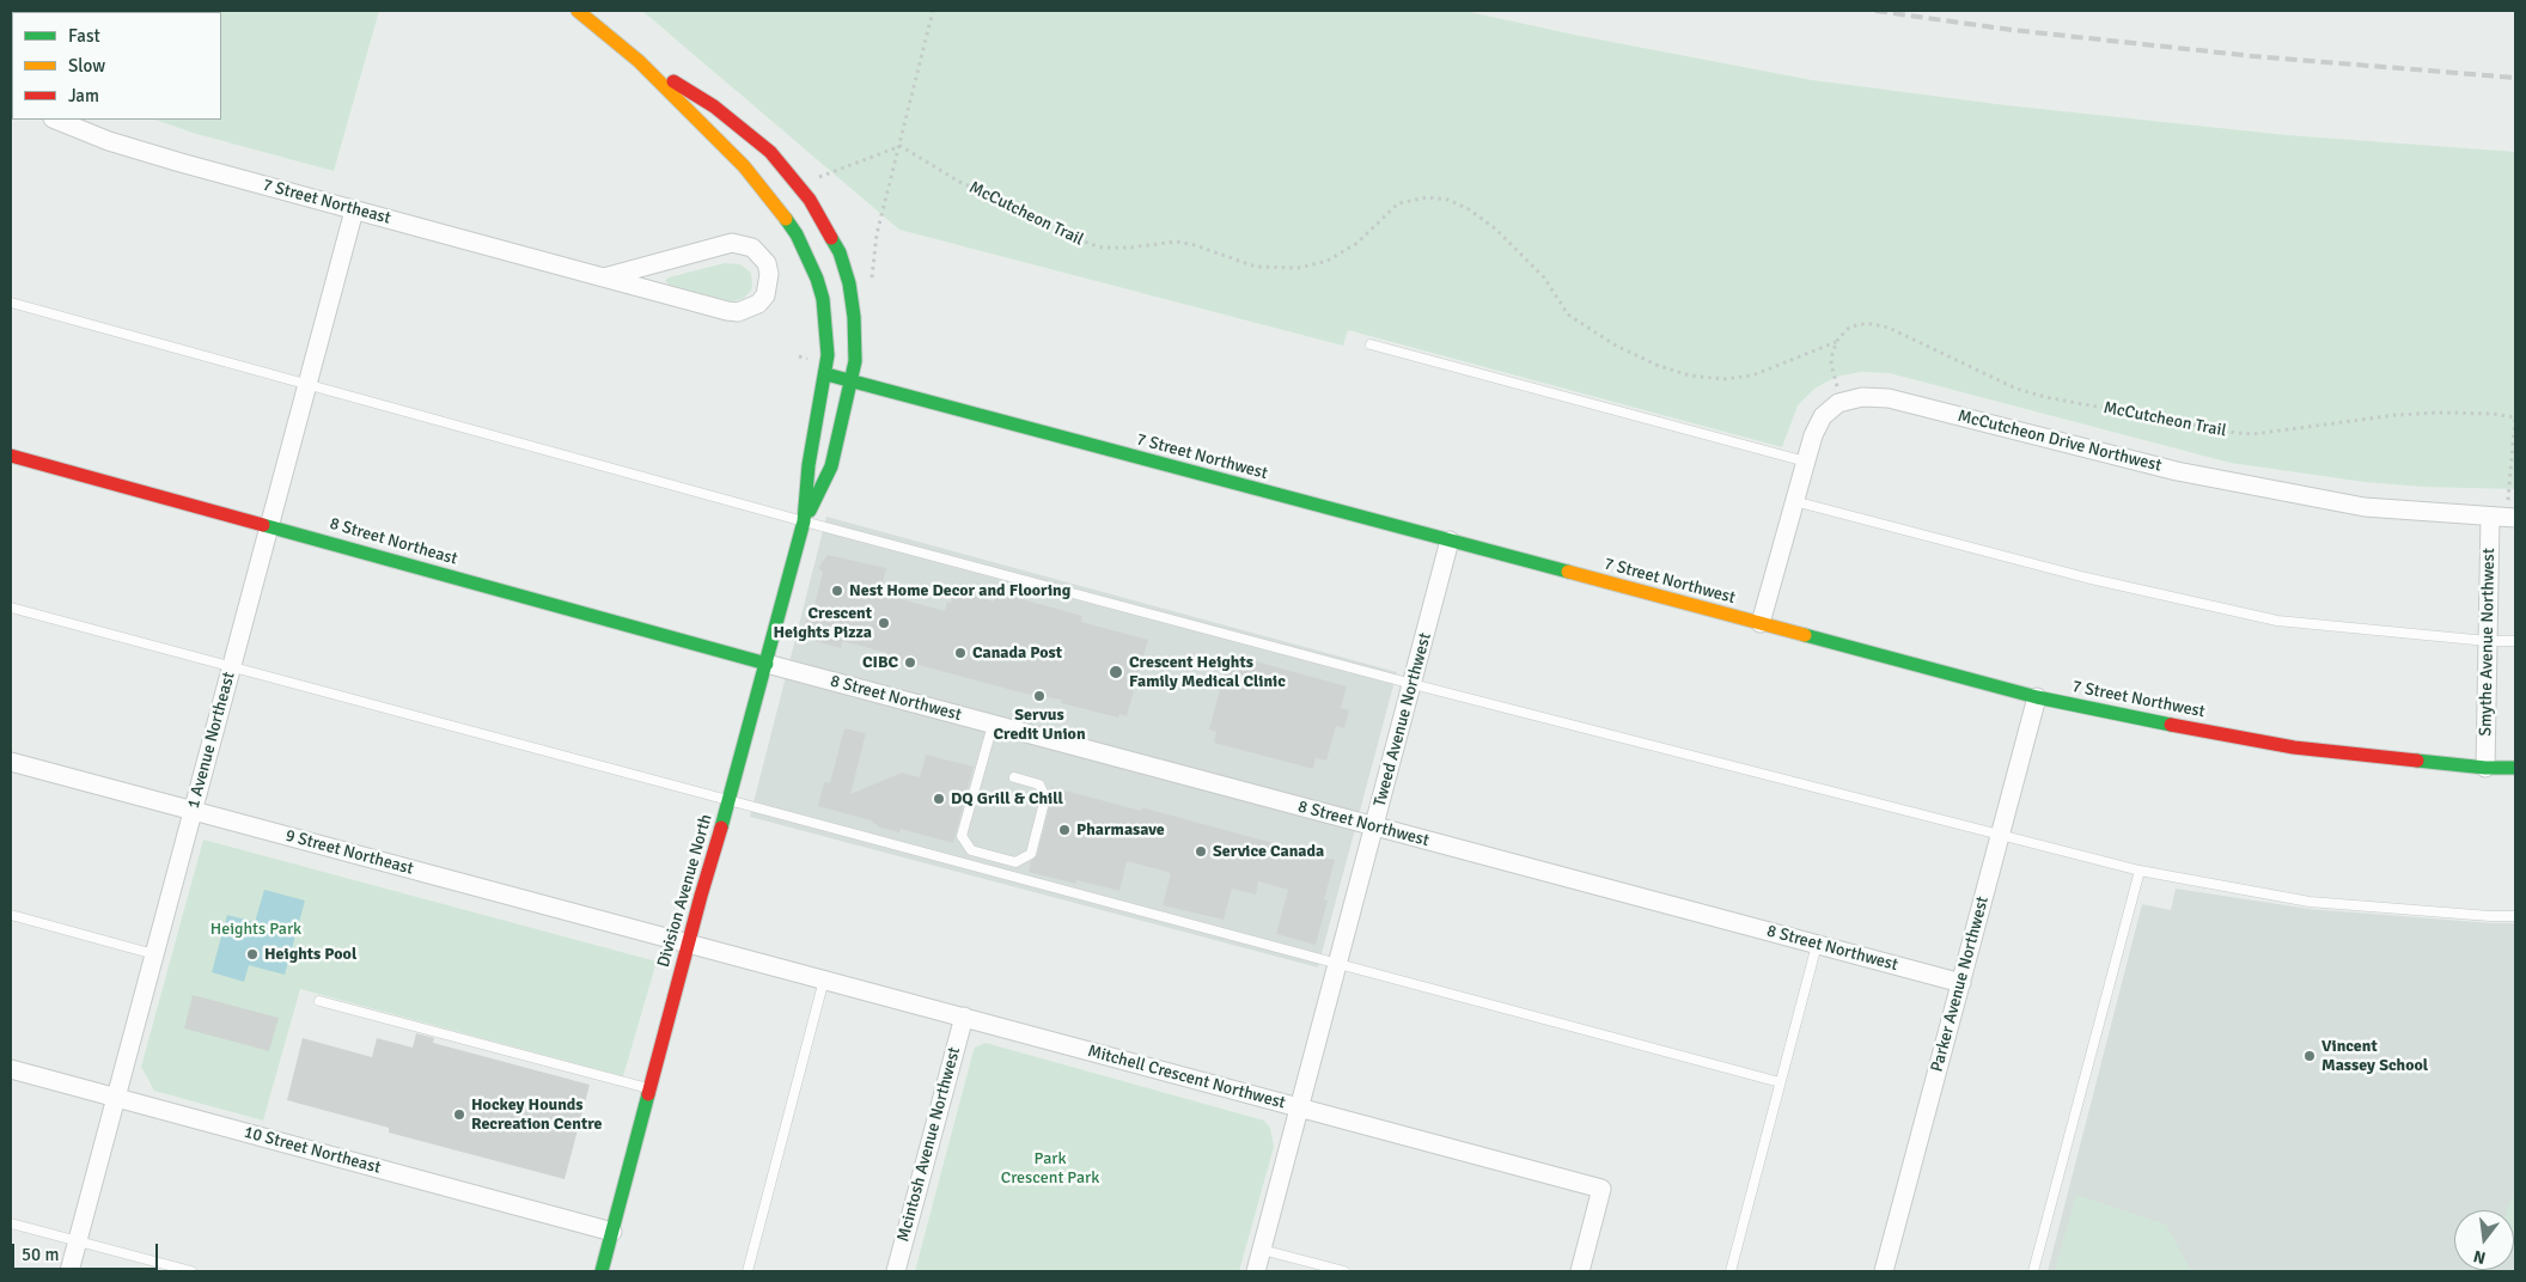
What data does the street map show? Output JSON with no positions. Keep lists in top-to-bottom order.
{
  "streets": {
    "street": [
      "7 Street Northeast",
      "McCutcheon Drive Northwest",
      "7 Street Northwest",
      "8 Street Northeast",
      "Smythe Avenue Northwest",
      "8 Street Northwest",
      "Tweed Avenue Northwest",
      "1 Avenue Northeast",
      "9 Street Northeast",
      "Division Avenue North",
      "Parker Avenue Northwest",
      "Mitchell Crescent Northwest",
      "Mcintosh Avenue Northwest",
      "10 Street Northeast"
    ],
    "path": ["McCutcheon Trail"]
  },
  "crossings": [
    ["7 Street Northeast", "1 Avenue Northeast"],
    ["McCutcheon Drive Northwest", "7 Street Northwest"],
    ["McCutcheon Drive Northwest", "Smythe Avenue Northwest"],
    ["7 Street Northwest", "Smythe Avenue Northwest"],
    ["7 Street Northwest", "Tweed Avenue Northwest"],
    ["7 Street Northwest", "Division Avenue North"],
    ["7 Street Northwest", "Parker Avenue Northwest"],
    ["8 Street Northeast", "8 Street Northwest"],
    ["8 Street Northeast", "1 Avenue Northeast"],
    ["8 Street Northeast", "Division Avenue North"],
    ["8 Street Northwest", "Tweed Avenue Northwest"],
    ["8 Street Northwest", "Division Avenue North"],
    ["8 Street Northwest", "Parker Avenue Northwest"],
    ["Tweed Avenue Northwest", "Mitchell Crescent Northwest"],
    ["1 Avenue Northeast", "9 Street Northeast"],
    ["1 Avenue Northeast", "10 Street Northeast"],
    ["9 Street Northeast", "Division Avenue North"],
    ["9 Street Northeast", "Mitchell Crescent Northwest"],
    ["Division Avenue North", "Mitchell Crescent Northwest"],
    ["Division Avenue North", "10 Street Northeast"],
    ["Mitchell Crescent Northwest", "Mcintosh Avenue Northwest"]
  ],
  "parks": ["Heights Park", "Park Crescent Park"],
  "places": [
    "Nest Home Decor and Flooring",
    "Crescent Heights Pizza",
    "Canada Post",
    "CIBC",
    "Crescent Heights Family Medical Clinic",
    "Servus Credit Union",
    "DQ Grill & Chill",
    "Pharmasave",
    "Service Canada",
    "Heights Pool",
    "Vincent Massey School",
    "Hockey Hounds Recreation Centre"
  ],
  "legend": ["Fast", "Slow", "Jam"],
  "scale_bar": "50 m",
  "north": "bottom"
}
